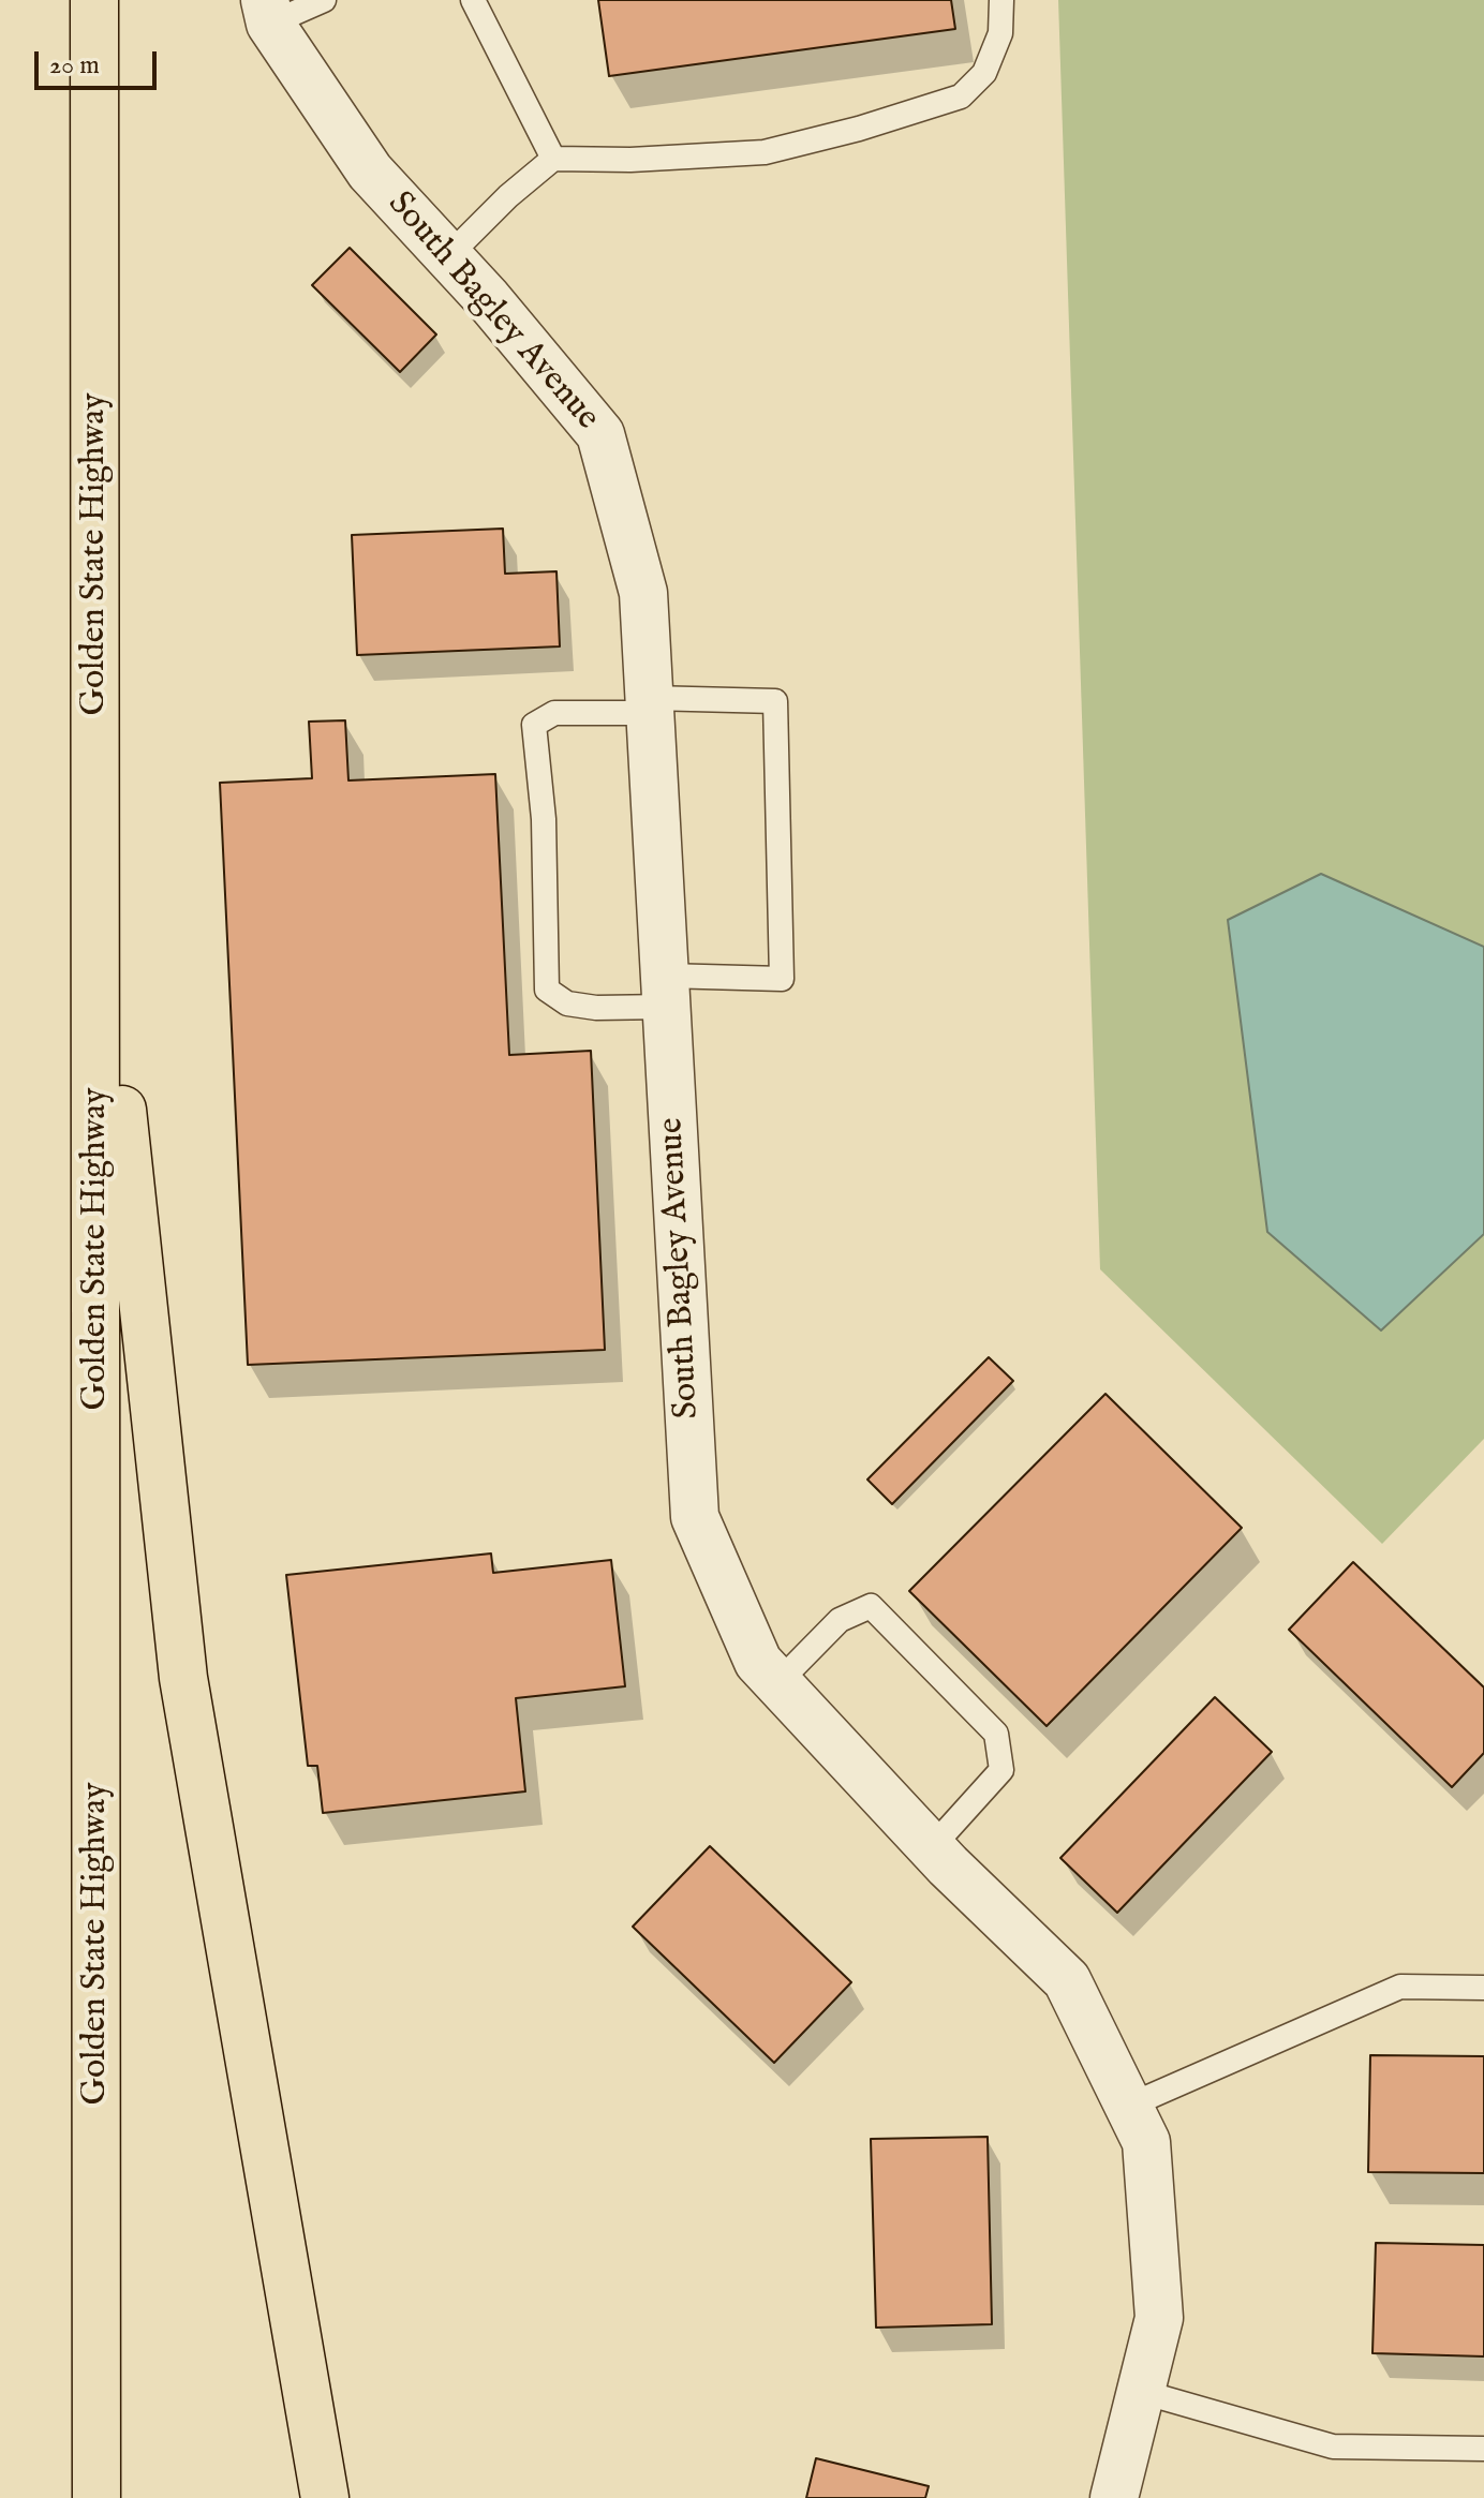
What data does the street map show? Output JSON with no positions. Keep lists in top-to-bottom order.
{
  "streets": {
    "highway": ["Golden State Highway"],
    "street": ["South Bagley Avenue"]
  },
  "scale_bar": "20 m"
}
